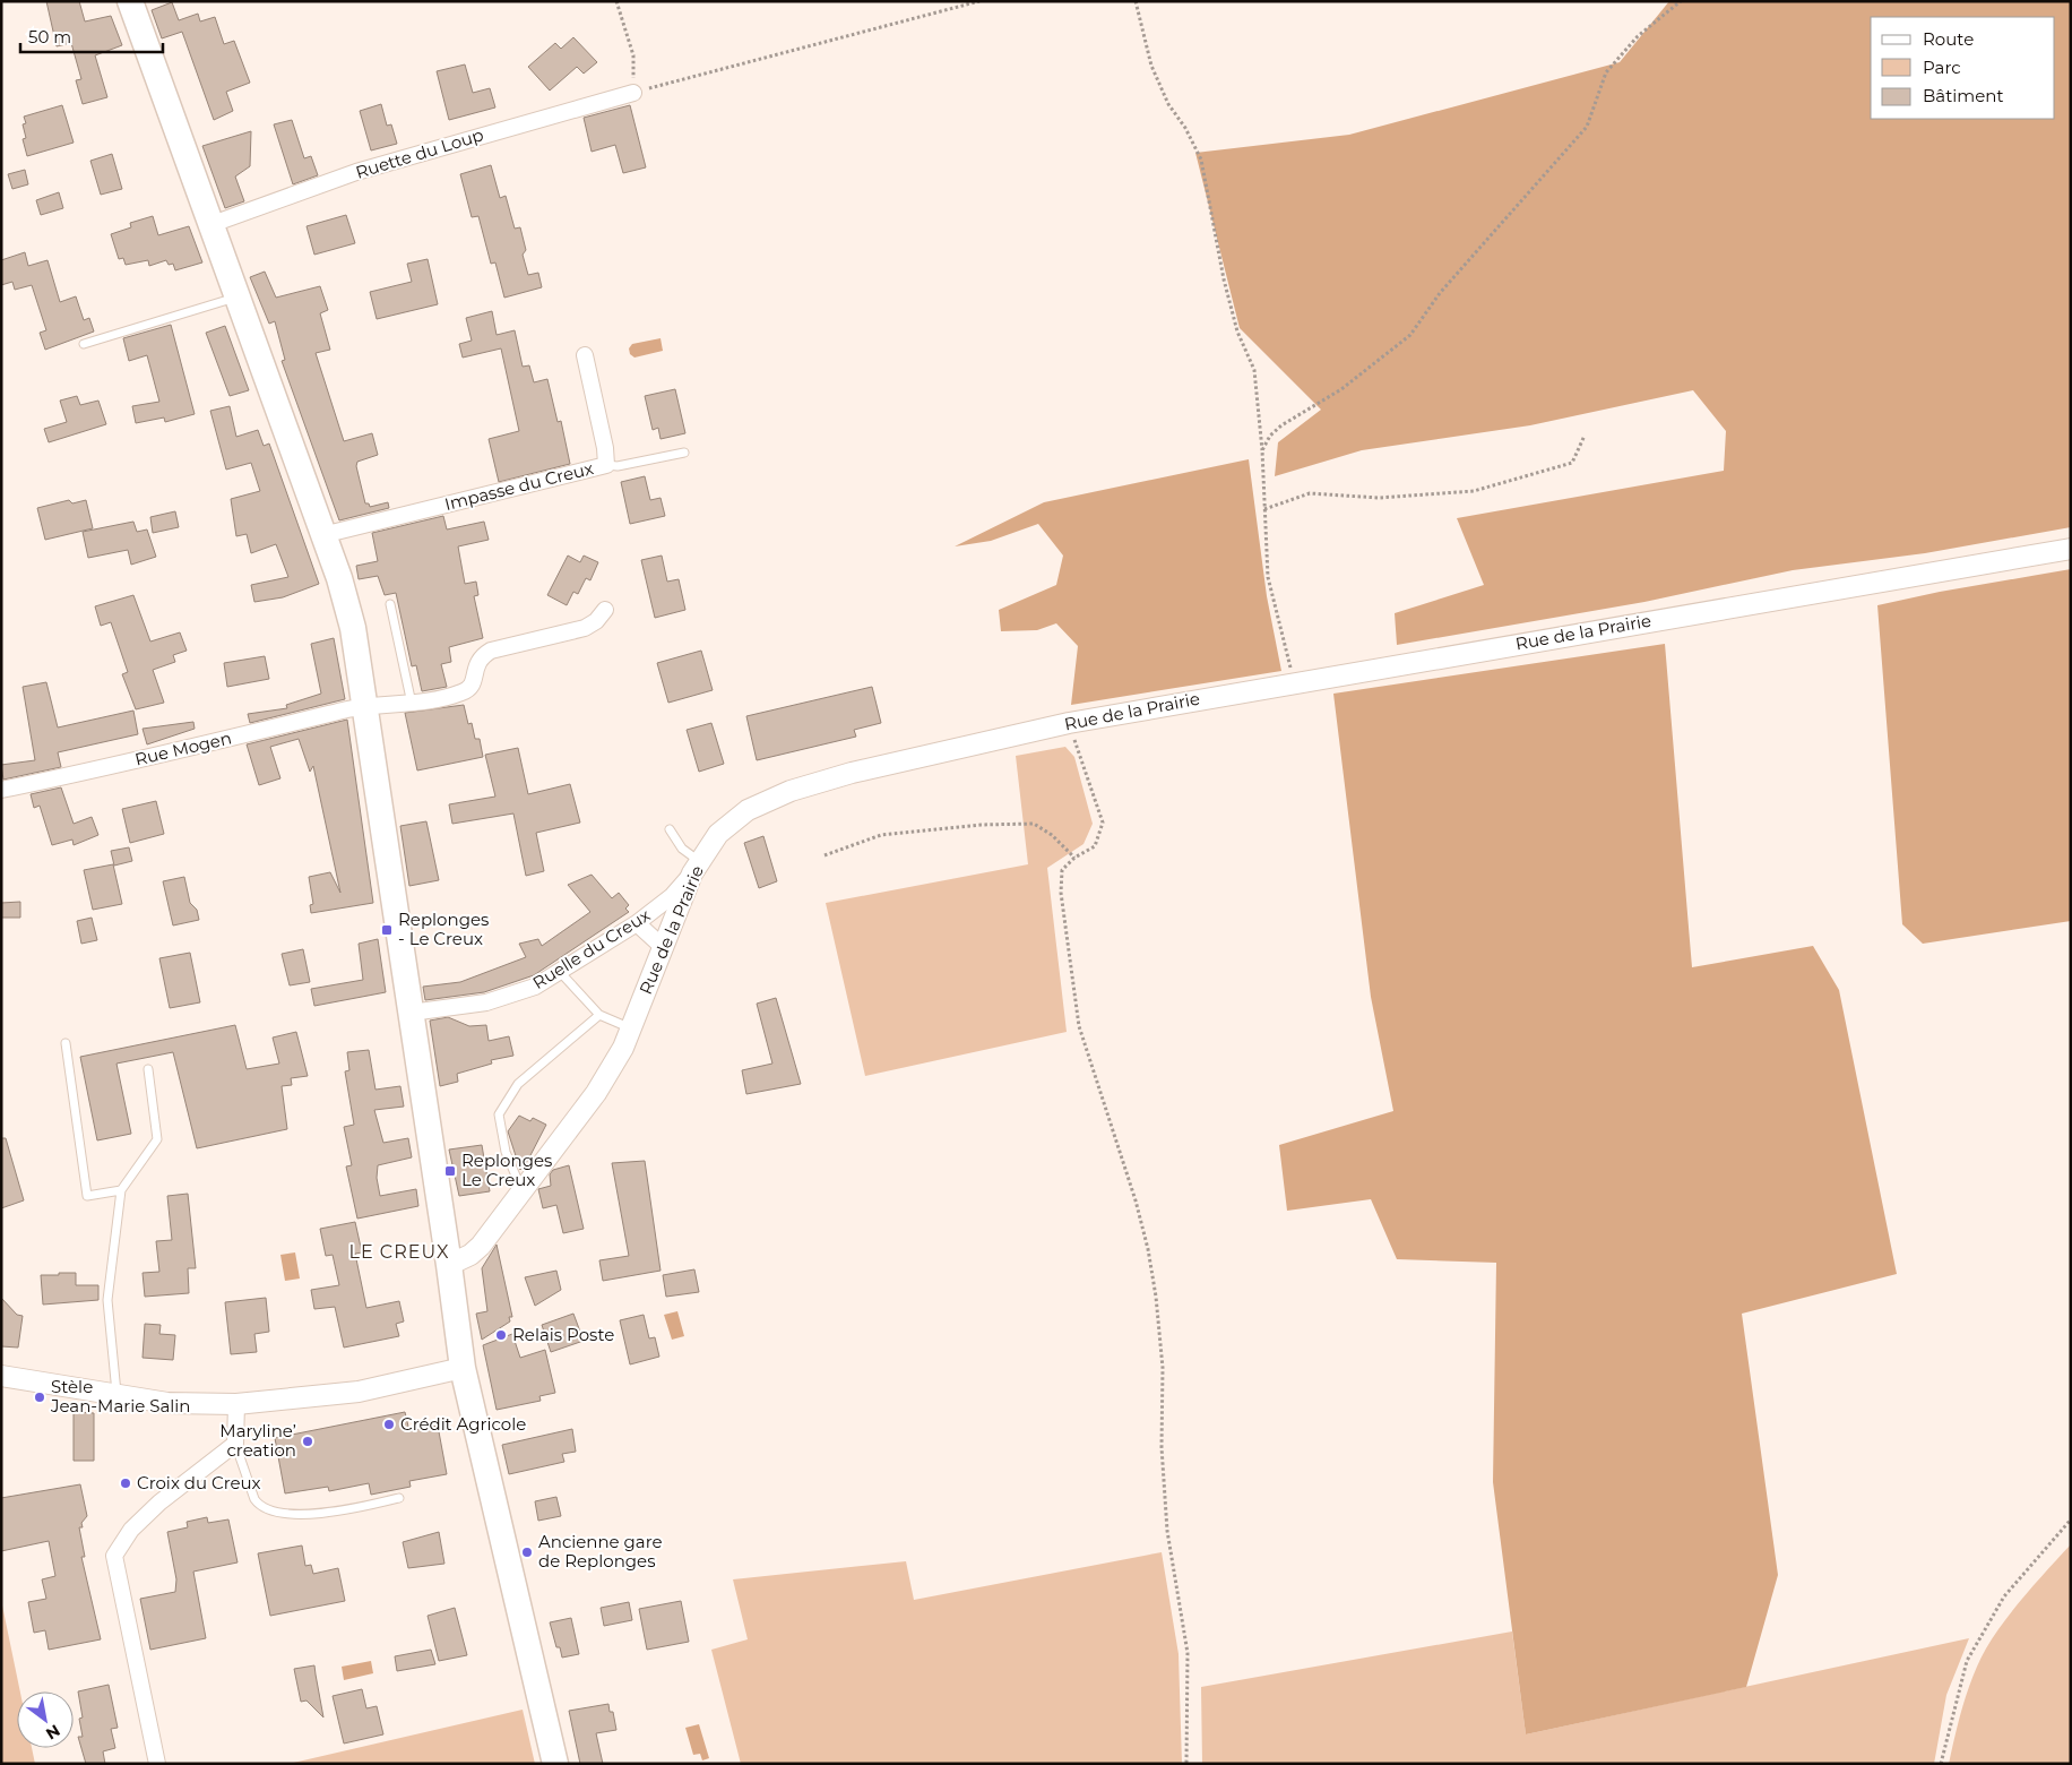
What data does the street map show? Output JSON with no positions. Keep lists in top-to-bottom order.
{
  "streets": {
    "street": [
      "Ruette du Loup",
      "Impasse du Creux",
      "Rue de la Prairie",
      "Rue Mogen",
      "Ruelle du Creux"
    ]
  },
  "crossings": [
    ["Rue de la Prairie", "Ruelle du Creux"]
  ],
  "districts": ["LE CREUX"],
  "places": {
    "transit": ["Replonges - Le Creux", "Replonges Le Creux"],
    "other": [
      "Relais Poste",
      "Stèle Jean-Marie Salin",
      "Crédit Agricole",
      "Maryline’ creation",
      "Croix du Creux",
      "Ancienne gare de Replonges"
    ]
  },
  "legend": ["Route", "Parc", "Bâtiment"],
  "scale_bar": "50 m",
  "north": "bottom right"
}
